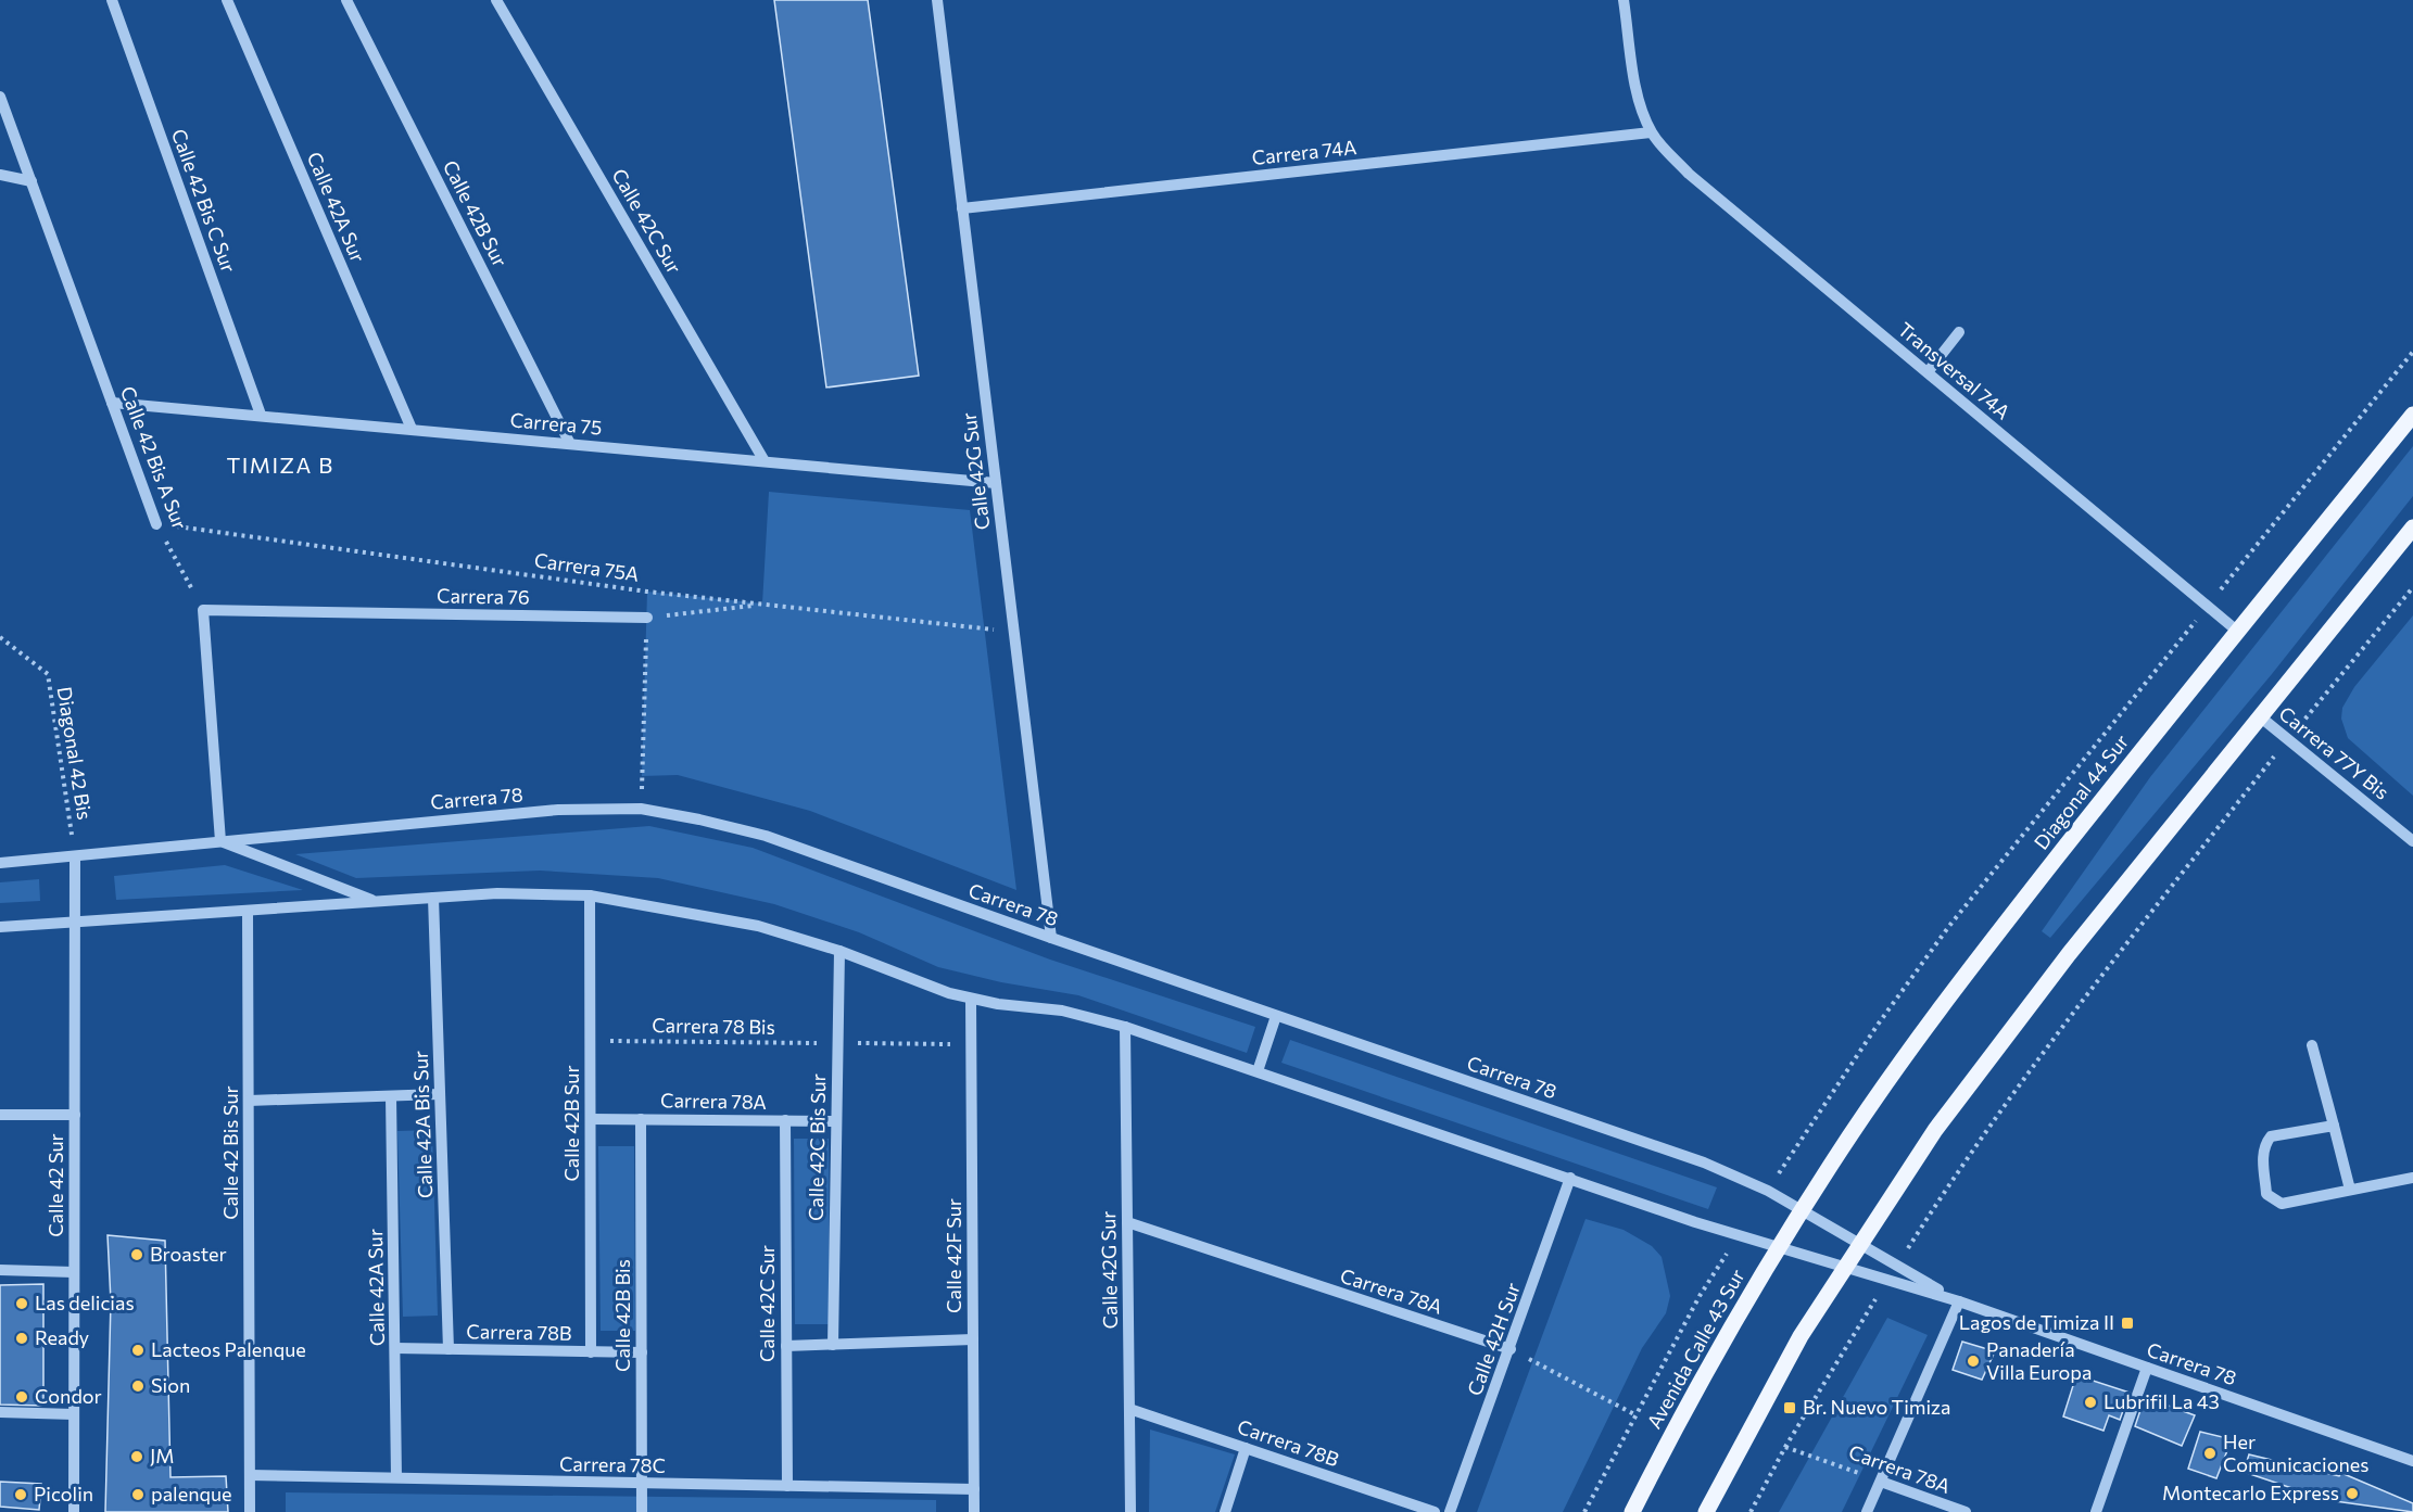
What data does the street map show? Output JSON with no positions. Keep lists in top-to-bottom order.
{
  "streets": {
    "main road": ["Diagonal 44 Sur", "Avenida Calle 43 Sur"],
    "street": [
      "Carrera 74A",
      "Calle 42 Bis C Sur",
      "Calle 42A Sur",
      "Calle 42B Sur",
      "Calle 42C Sur",
      "Transversal 74A",
      "Carrera 75",
      "Calle 42 Bis A Sur",
      "Calle 42G Sur",
      "Carrera 76",
      "Carrera 77Y Bis",
      "Carrera 78",
      "Carrera 78A",
      "Calle 42A Bis Sur",
      "Calle 42C Bis Sur",
      "Calle 42 Bis Sur",
      "Calle 42 Sur",
      "Calle 42F Sur",
      "Calle 42B Bis",
      "Carrera 78B",
      "Calle 42H Sur",
      "Carrera 78C"
    ],
    "path": ["Carrera 75A", "Diagonal 42 Bis", "Carrera 78 Bis"]
  },
  "crossings": [
    ["Carrera 74A", "Transversal 74A"],
    ["Carrera 74A", "Calle 42G Sur"],
    ["Calle 42 Bis C Sur", "Carrera 75"],
    ["Calle 42A Sur", "Carrera 75"],
    ["Calle 42A Sur", "Carrera 78B"],
    ["Calle 42A Sur", "Carrera 78C"],
    ["Calle 42B Sur", "Carrera 75"],
    ["Calle 42B Sur", "Carrera 78"],
    ["Calle 42B Sur", "Carrera 78 Bis"],
    ["Calle 42B Sur", "Carrera 78A"],
    ["Calle 42B Sur", "Carrera 78B"],
    ["Calle 42C Sur", "Carrera 75"],
    ["Calle 42C Sur", "Carrera 78A"],
    ["Calle 42C Sur", "Carrera 78C"],
    ["Transversal 74A", "Diagonal 44 Sur"],
    ["Carrera 75", "Calle 42 Bis A Sur"],
    ["Carrera 75", "Calle 42G Sur"],
    ["Calle 42 Bis A Sur", "Carrera 75A"],
    ["Calle 42 Bis A Sur", "Carrera 76"],
    ["Calle 42G Sur", "Carrera 75A"],
    ["Calle 42G Sur", "Carrera 78"],
    ["Calle 42G Sur", "Carrera 78A"],
    ["Calle 42G Sur", "Carrera 78B"],
    ["Diagonal 42 Bis", "Carrera 78"],
    ["Diagonal 42 Bis", "Calle 42 Sur"],
    ["Diagonal 44 Sur", "Carrera 78"],
    ["Diagonal 44 Sur", "Avenida Calle 43 Sur"],
    ["Carrera 78", "Calle 42A Bis Sur"],
    ["Carrera 78", "Calle 42C Bis Sur"],
    ["Carrera 78", "Calle 42 Bis Sur"],
    ["Carrera 78", "Calle 42 Sur"],
    ["Carrera 78", "Calle 42F Sur"],
    ["Carrera 78", "Calle 42H Sur"],
    ["Carrera 78", "Avenida Calle 43 Sur"],
    ["Carrera 78 Bis", "Calle 42C Bis Sur"],
    ["Carrera 78 Bis", "Calle 42F Sur"],
    ["Carrera 78A", "Calle 42C Bis Sur"],
    ["Carrera 78A", "Calle 42B Bis"],
    ["Carrera 78A", "Calle 42H Sur"],
    ["Calle 42A Bis Sur", "Carrera 78B"],
    ["Calle 42 Bis Sur", "Carrera 78C"],
    ["Calle 42F Sur", "Carrera 78C"],
    ["Calle 42B Bis", "Carrera 78B"],
    ["Calle 42B Bis", "Carrera 78C"]
  ],
  "districts": ["TIMIZA B"],
  "places": {
    "other": [
      "Broaster",
      "Las delicias",
      "Ready",
      "Lacteos Palenque",
      "Panadería Villa Europa",
      "Sion",
      "Condor",
      "Lubrifil La 43",
      "Her Comunicaciones",
      "JM",
      "Montecarlo Express",
      "Picolin",
      "palenque"
    ],
    "transit": ["Lagos de Timiza II", "Br. Nuevo Timiza"]
  }
}
